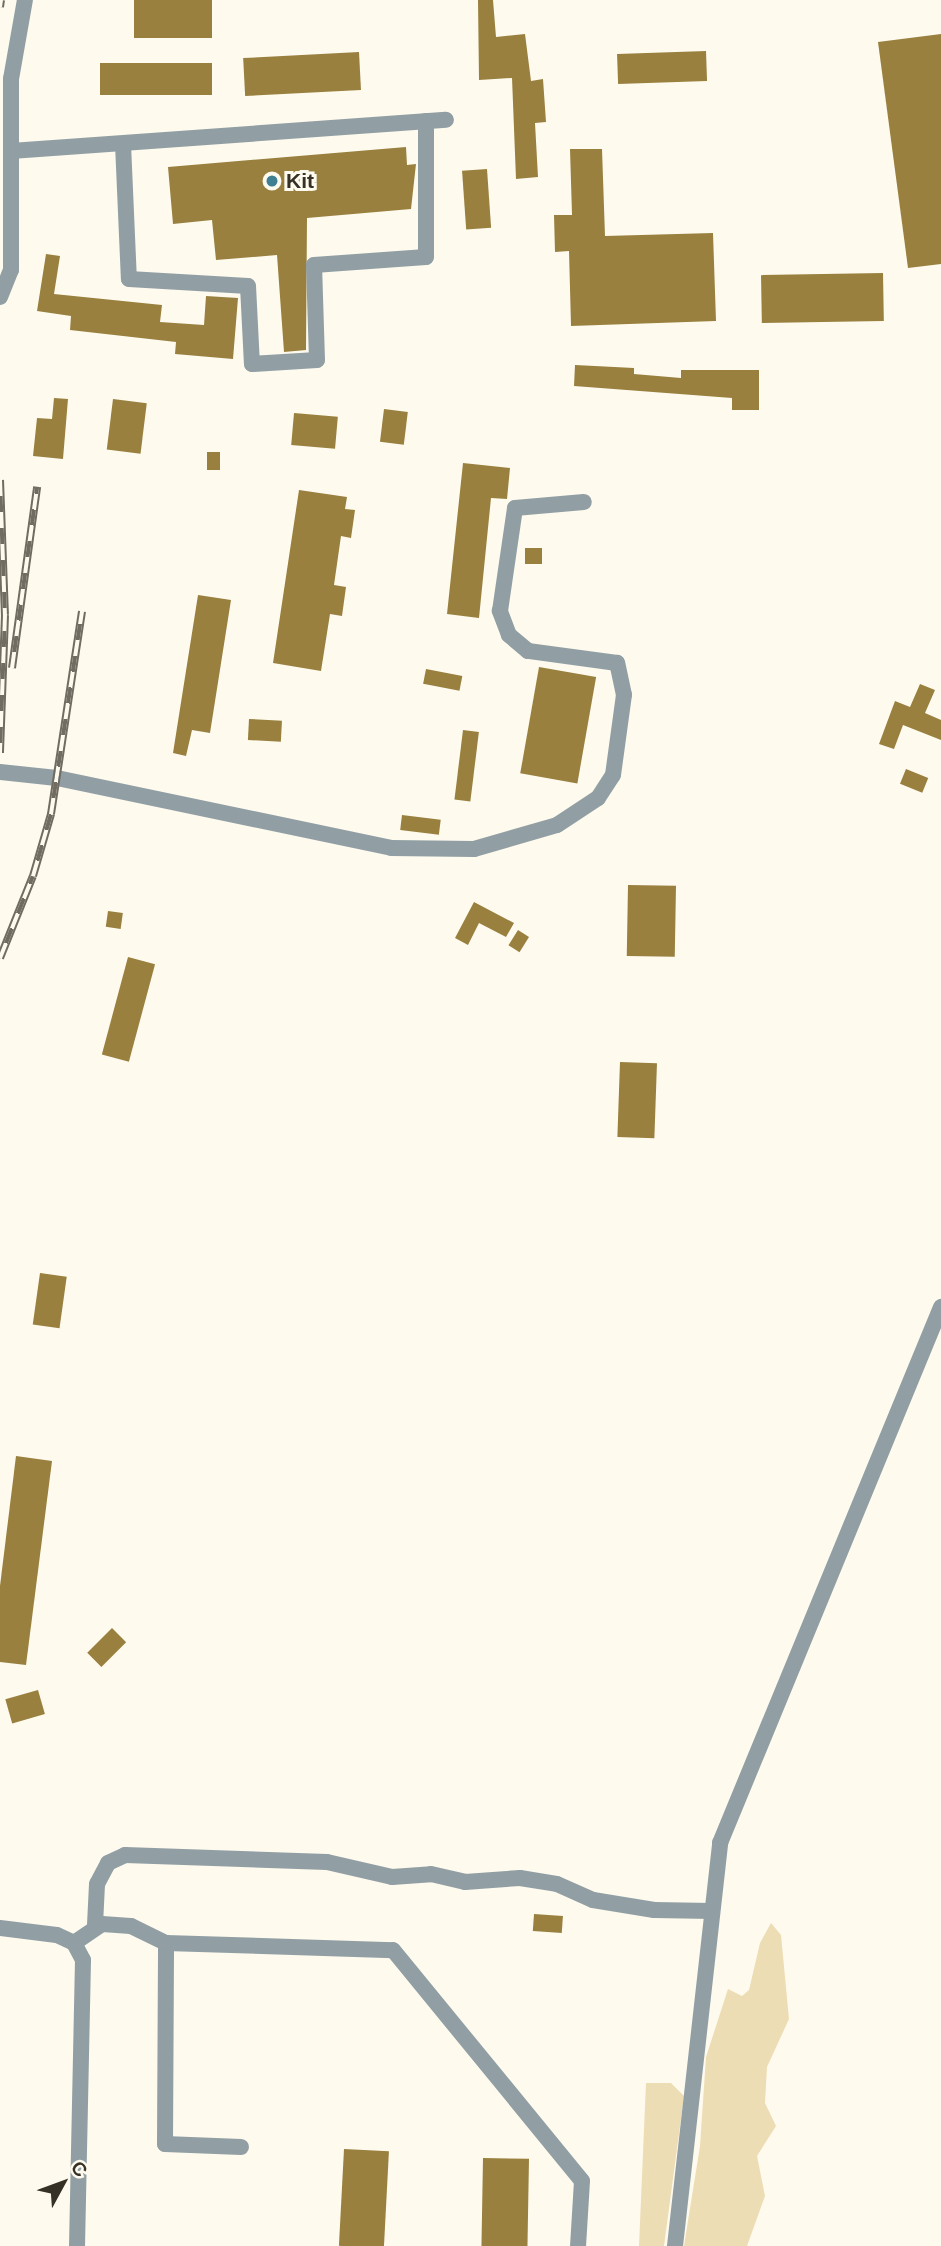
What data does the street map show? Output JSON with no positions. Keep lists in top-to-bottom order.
{
  "places": ["Kit"],
  "north": "top right"
}
